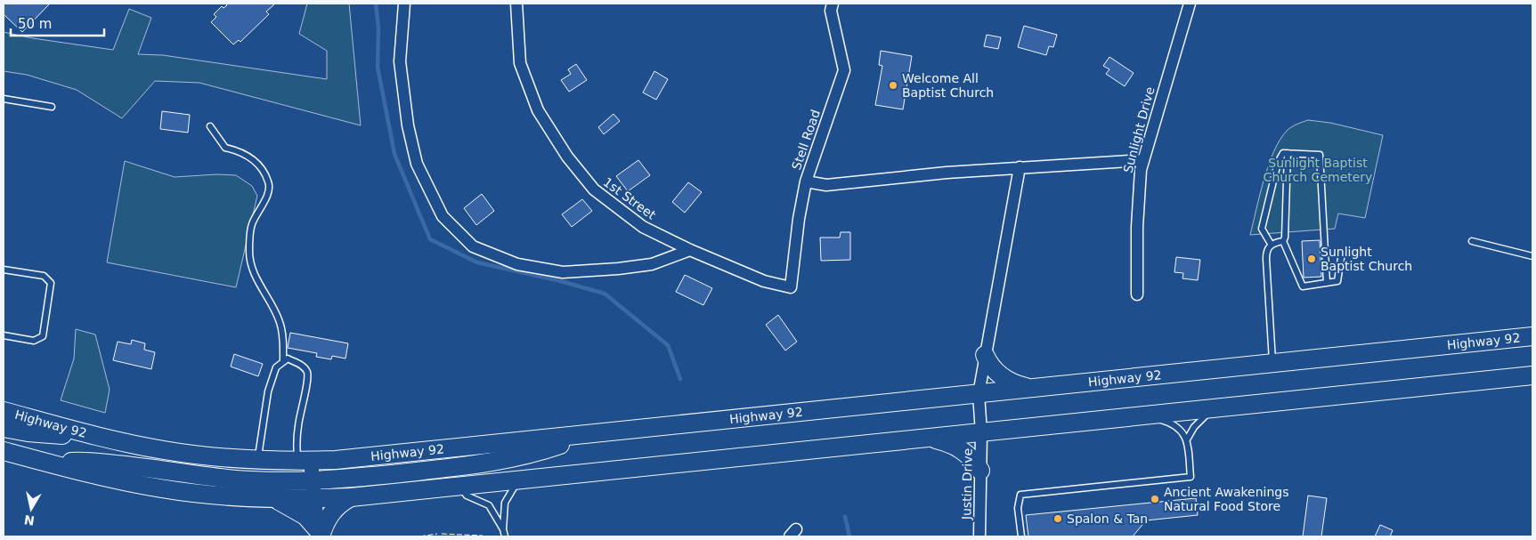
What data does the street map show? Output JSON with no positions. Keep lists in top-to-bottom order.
{
  "streets": {
    "main road": ["Highway 92"],
    "street": [
      "Sunlight Drive",
      "Stell Road",
      "1st Street",
      "Justin Drive"
    ]
  },
  "crossings": [
    ["Stell Road", "1st Street"]
  ],
  "parks": ["Sunlight Baptist Church Cemetery"],
  "places": [
    "Welcome All Baptist Church",
    "Sunlight Baptist Church",
    "Ancient Awakenings Natural Food Store",
    "Spalon & Tan"
  ],
  "scale_bar": "50 m",
  "north": "bottom"
}
